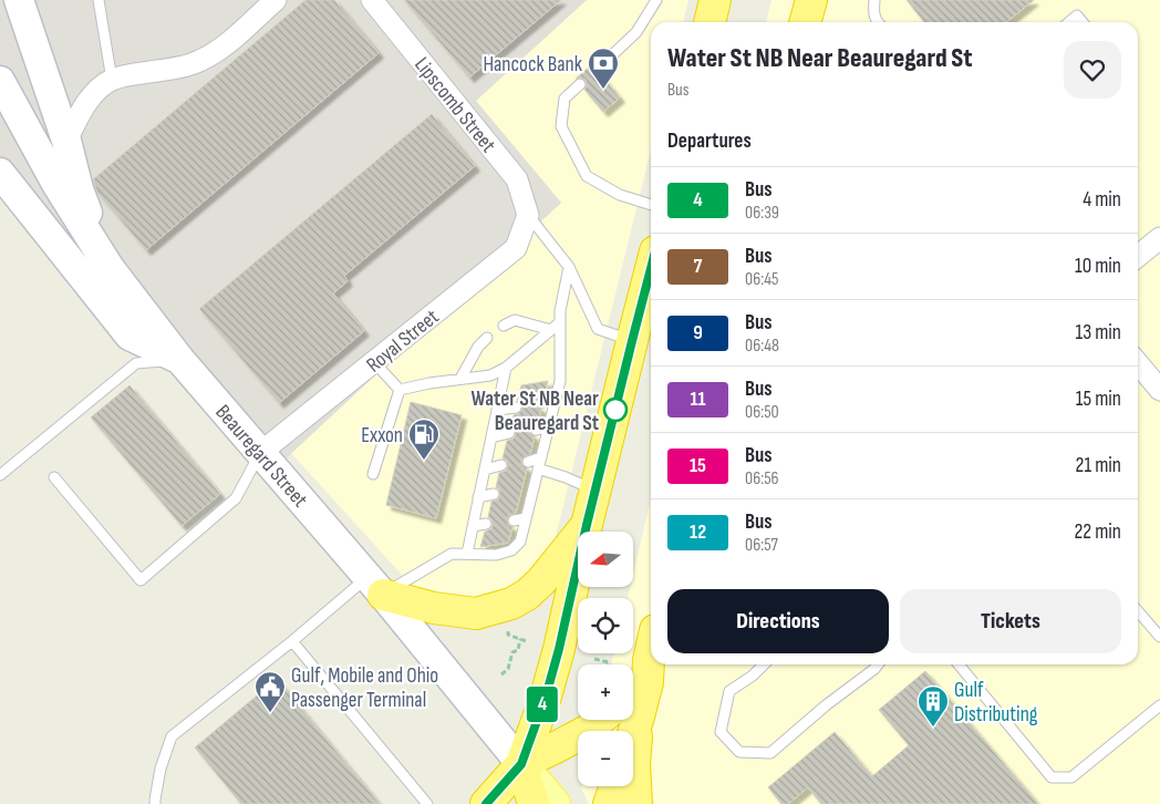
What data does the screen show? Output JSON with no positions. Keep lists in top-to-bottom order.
{
  "streets": {
    "main road": ["Beauregard Street"],
    "street": ["Lipscomb Street", "Royal Street"]
  },
  "crossings": [
    ["Lipscomb Street", "Royal Street"],
    ["Royal Street", "Beauregard Street"]
  ],
  "places": {
    "bank": ["Hancock Bank"],
    "other": ["Water St NB Near Beauregard St"],
    "fuel station": ["Exxon"],
    "public building": ["Gulf, Mobile and Ohio Passenger Terminal"],
    "building": ["Gulf Distributing"]
  },
  "lines": ["bus line 4"],
  "north": "left",
  "page": {
    "on_map": "4",
    "heading": [
      ["Water St NB Near Beauregard St", "Bus"],
      "Departures"
    ],
    "list": [
      {
        "mark": "4",
        "name": "Bus",
        "note": "06:39",
        "value": "4 min"
      },
      {
        "mark": "7",
        "name": "Bus",
        "note": "06:45",
        "value": "10 min"
      },
      {
        "mark": "9",
        "name": "Bus",
        "note": "06:48",
        "value": "13 min"
      },
      {
        "mark": "11",
        "name": "Bus",
        "note": "06:50",
        "value": "15 min"
      },
      {
        "mark": "15",
        "name": "Bus",
        "note": "06:56",
        "value": "21 min"
      },
      {
        "mark": "12",
        "name": "Bus",
        "note": "06:57",
        "value": "22 min"
      }
    ],
    "map_buttons": ["+", "−"],
    "buttons": ["Directions", "Tickets"]
  }
}
